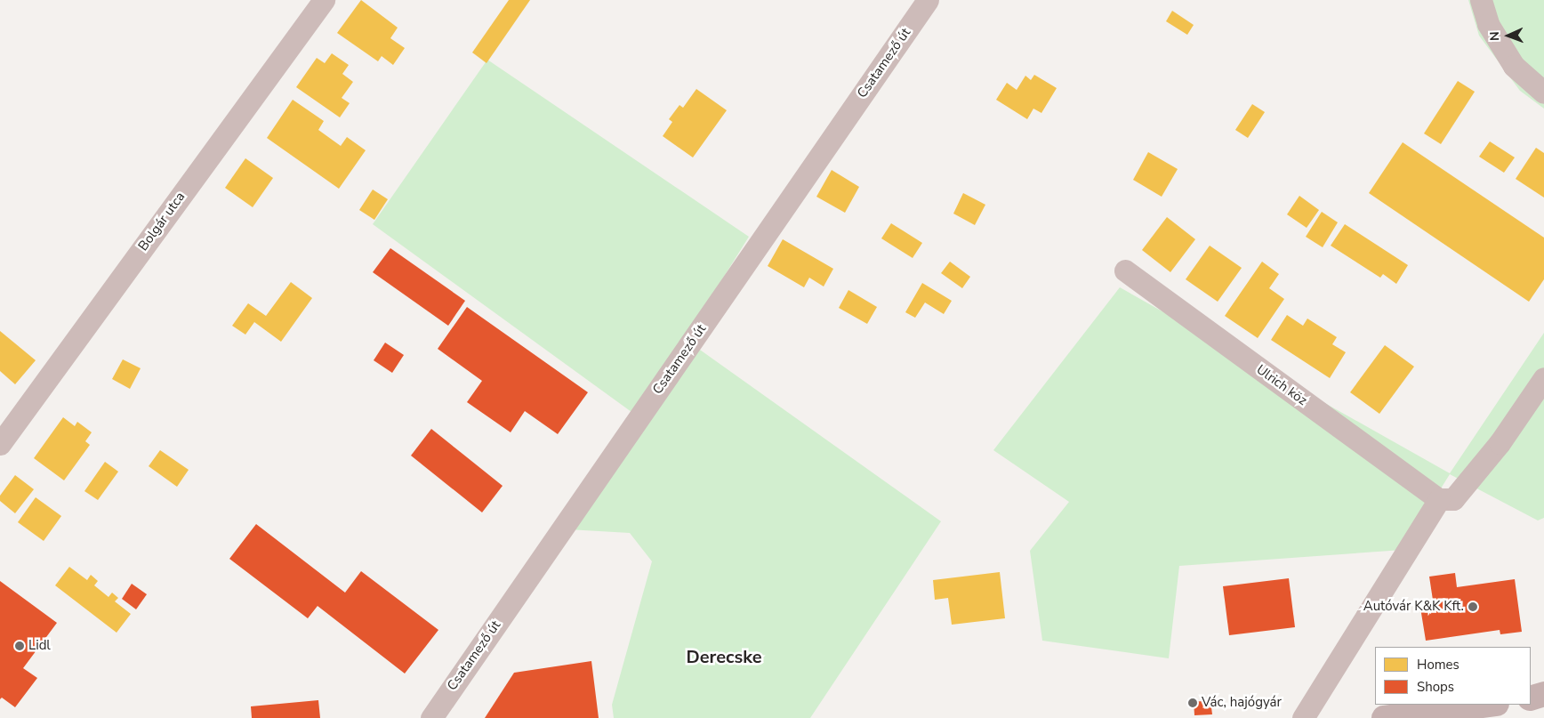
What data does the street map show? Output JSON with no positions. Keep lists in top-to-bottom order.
{
  "streets": {
    "street": ["Csatamező út", "Bolgár utca", "Ulrich köz"]
  },
  "districts": ["Derecske"],
  "places": ["Autóvár K&K Kft.", "Lidl", "Vác, hajógyár"],
  "legend": ["Homes", "Shops"],
  "north": "left"
}
